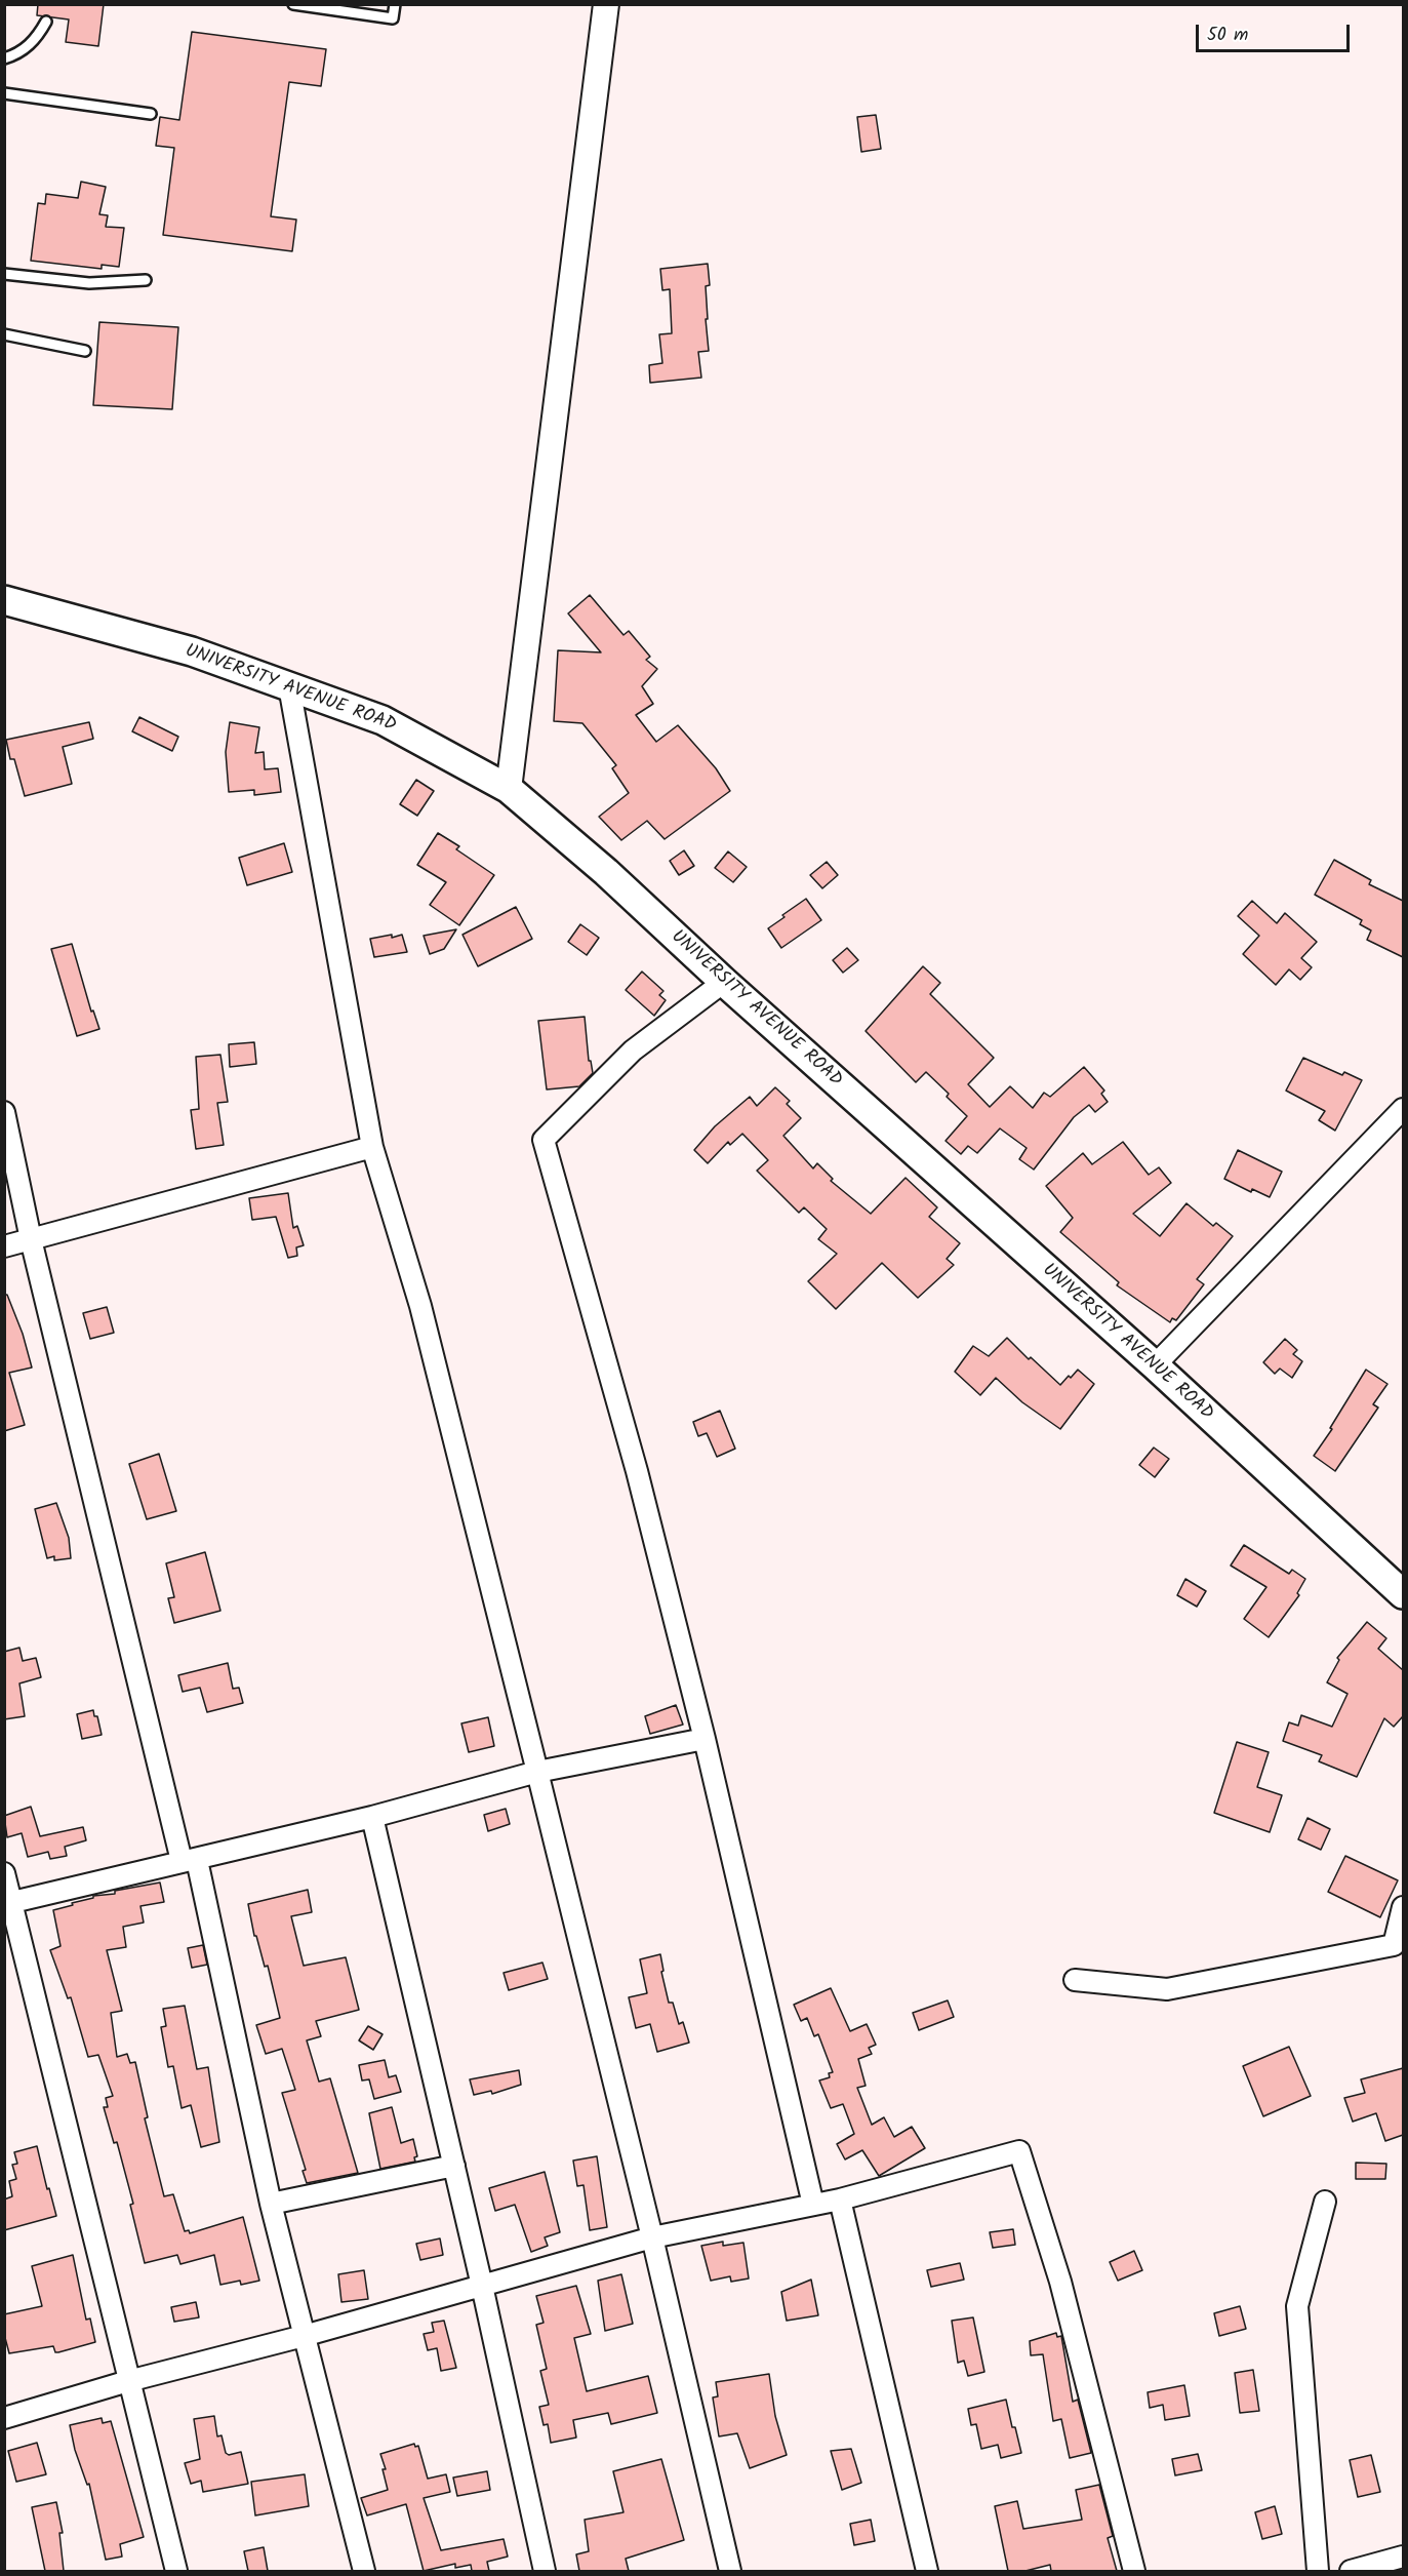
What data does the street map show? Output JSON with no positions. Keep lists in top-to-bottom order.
{
  "streets": {
    "main road": ["UNIVERSITY AVENUE ROAD"]
  },
  "scale_bar": "50 m"
}
